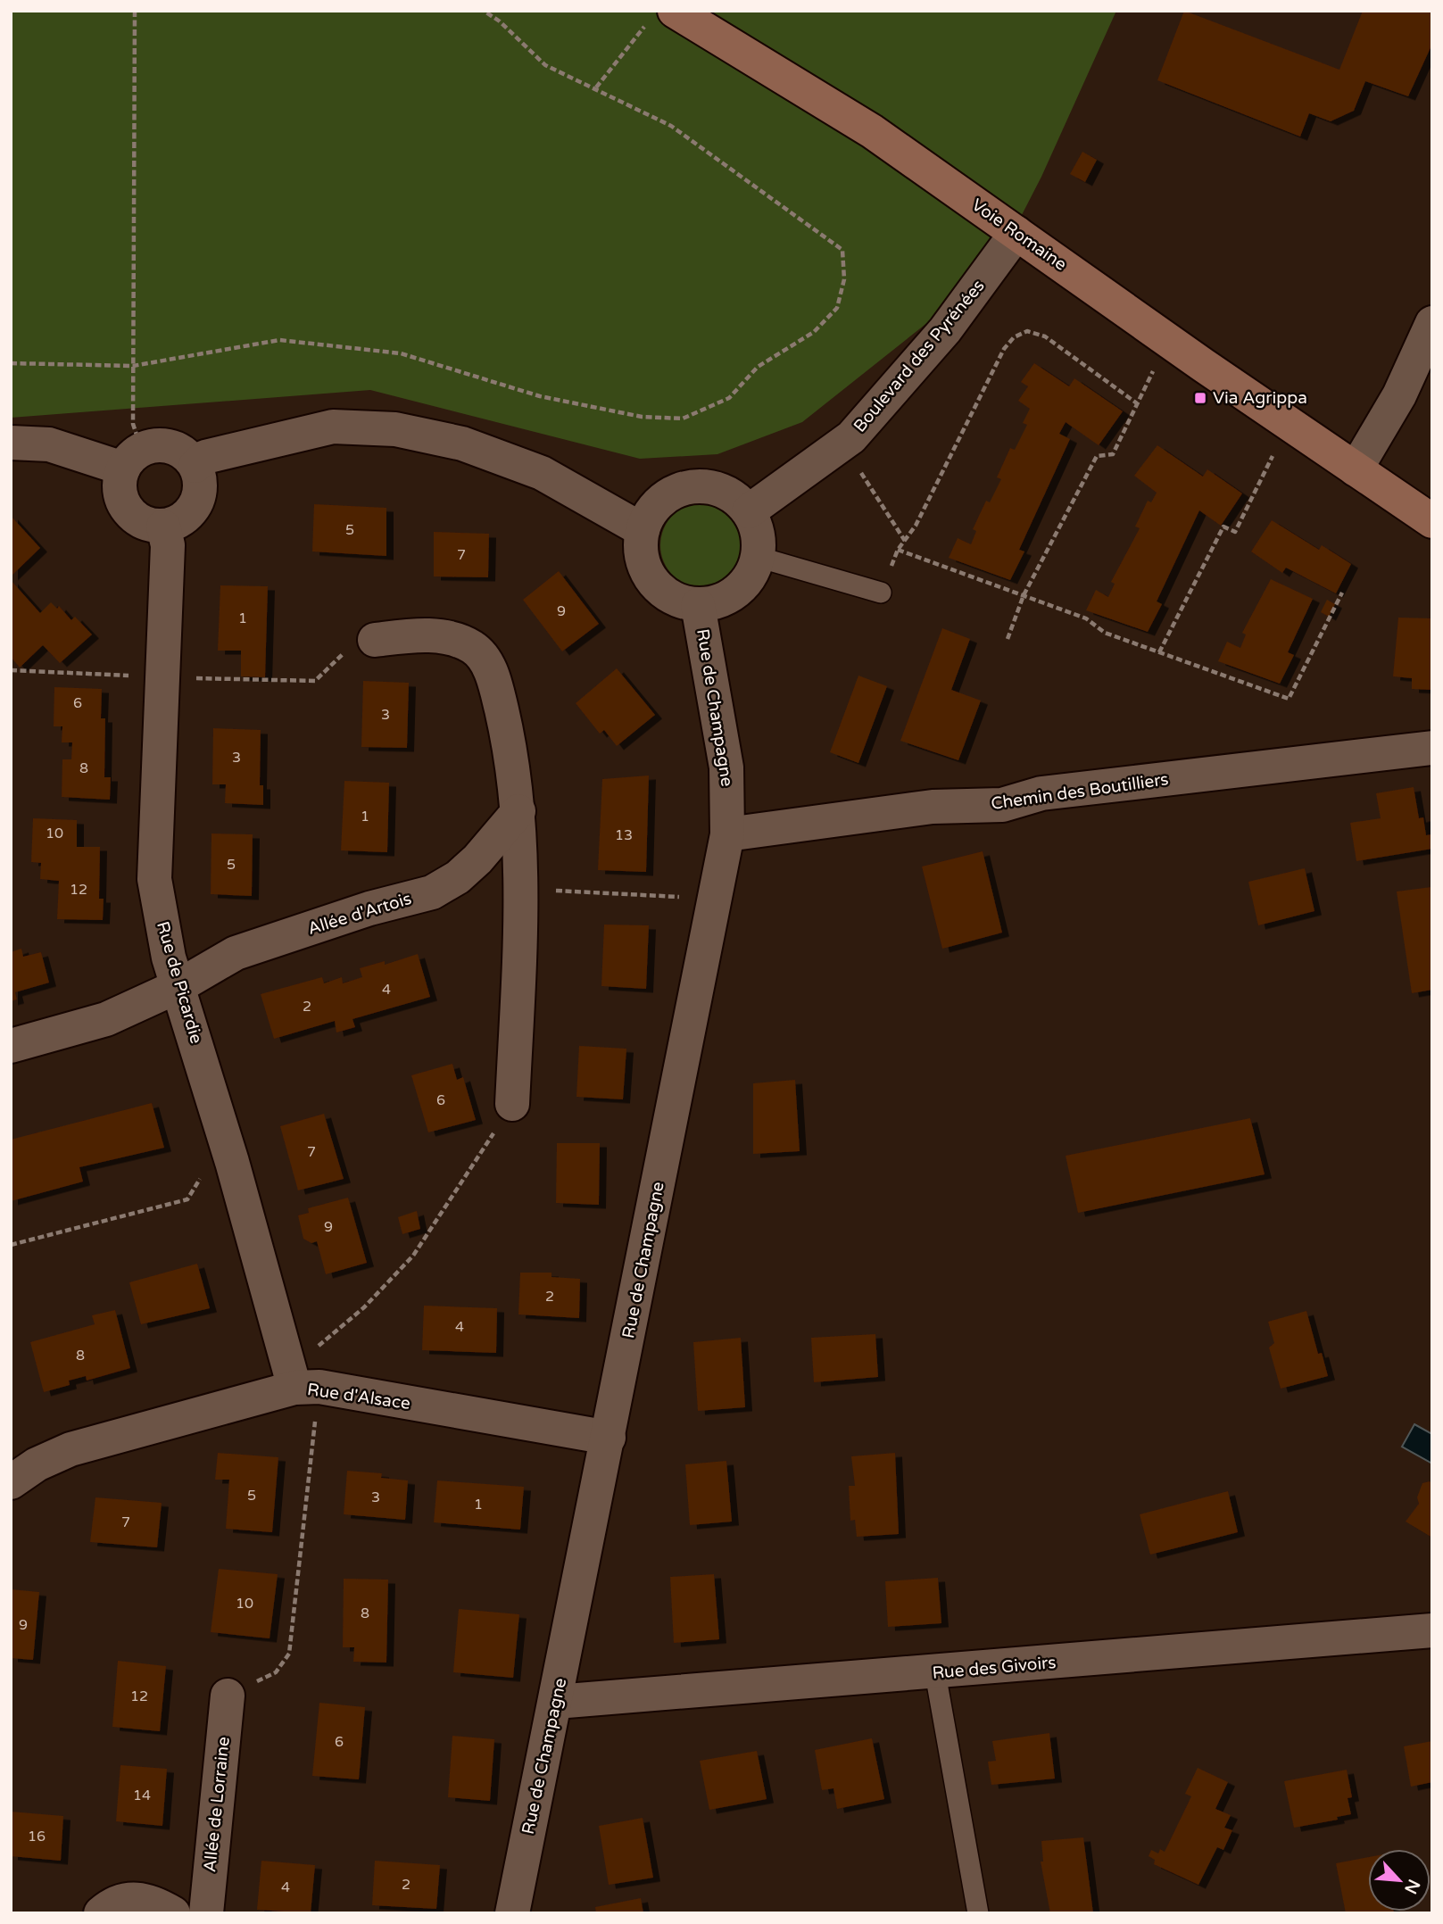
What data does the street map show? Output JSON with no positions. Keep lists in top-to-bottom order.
{
  "streets": {
    "main road": ["Voie Romaine"],
    "street": [
      "Boulevard des Pyrénées",
      "Rue de Champagne",
      "Chemin des Boutilliers",
      "Allée d'Artois",
      "Rue de Picardie",
      "Rue d'Alsace",
      "Rue des Givoirs",
      "Allée de Lorraine"
    ]
  },
  "crossings": [
    ["Voie Romaine", "Boulevard des Pyrénées"],
    ["Boulevard des Pyrénées", "Rue de Champagne"],
    ["Rue de Champagne", "Chemin des Boutilliers"],
    ["Rue de Champagne", "Rue d'Alsace"],
    ["Rue de Champagne", "Rue des Givoirs"],
    ["Allée d'Artois", "Rue de Picardie"],
    ["Rue de Picardie", "Rue d'Alsace"]
  ],
  "places": {
    "transit": ["Via Agrippa"]
  },
  "house_numbers": [
    "5",
    "7",
    "9",
    "1",
    "6",
    "3",
    "3",
    "8",
    "1",
    "10",
    "13",
    "5",
    "12",
    "4",
    "2",
    "6",
    "7",
    "9",
    "2",
    "4",
    "8",
    "5",
    "3",
    "1",
    "7",
    "10",
    "8",
    "9",
    "12",
    "6",
    "14",
    "16",
    "2",
    "4"
  ],
  "north": "bottom right"
}
